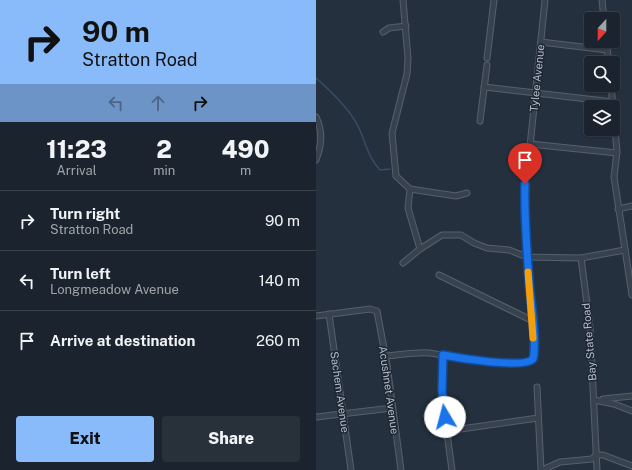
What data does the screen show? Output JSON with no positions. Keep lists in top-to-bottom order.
{
  "streets": {
    "street": [
      "Tylee Avenue",
      "Bay State Road",
      "Acushnet Avenue",
      "Sachem Avenue"
    ]
  },
  "crossings": [
    ["Acushnet Avenue", "Sachem Avenue"]
  ],
  "north": "bottom",
  "page": {
    "turn": ["90 m", "Stratton Road"],
    "eta": [
      "11:23",
      "Arrival",
      "2",
      "min",
      "490",
      "m"
    ],
    "list": [
      {
        "name": "Turn right",
        "note": "Stratton Road",
        "value": "90 m"
      },
      {
        "name": "Turn left",
        "note": "Longmeadow Avenue",
        "value": "140 m"
      },
      {
        "name": "Arrive at destination",
        "value": "260 m"
      }
    ],
    "buttons": ["Exit", "Share"]
  }
}
